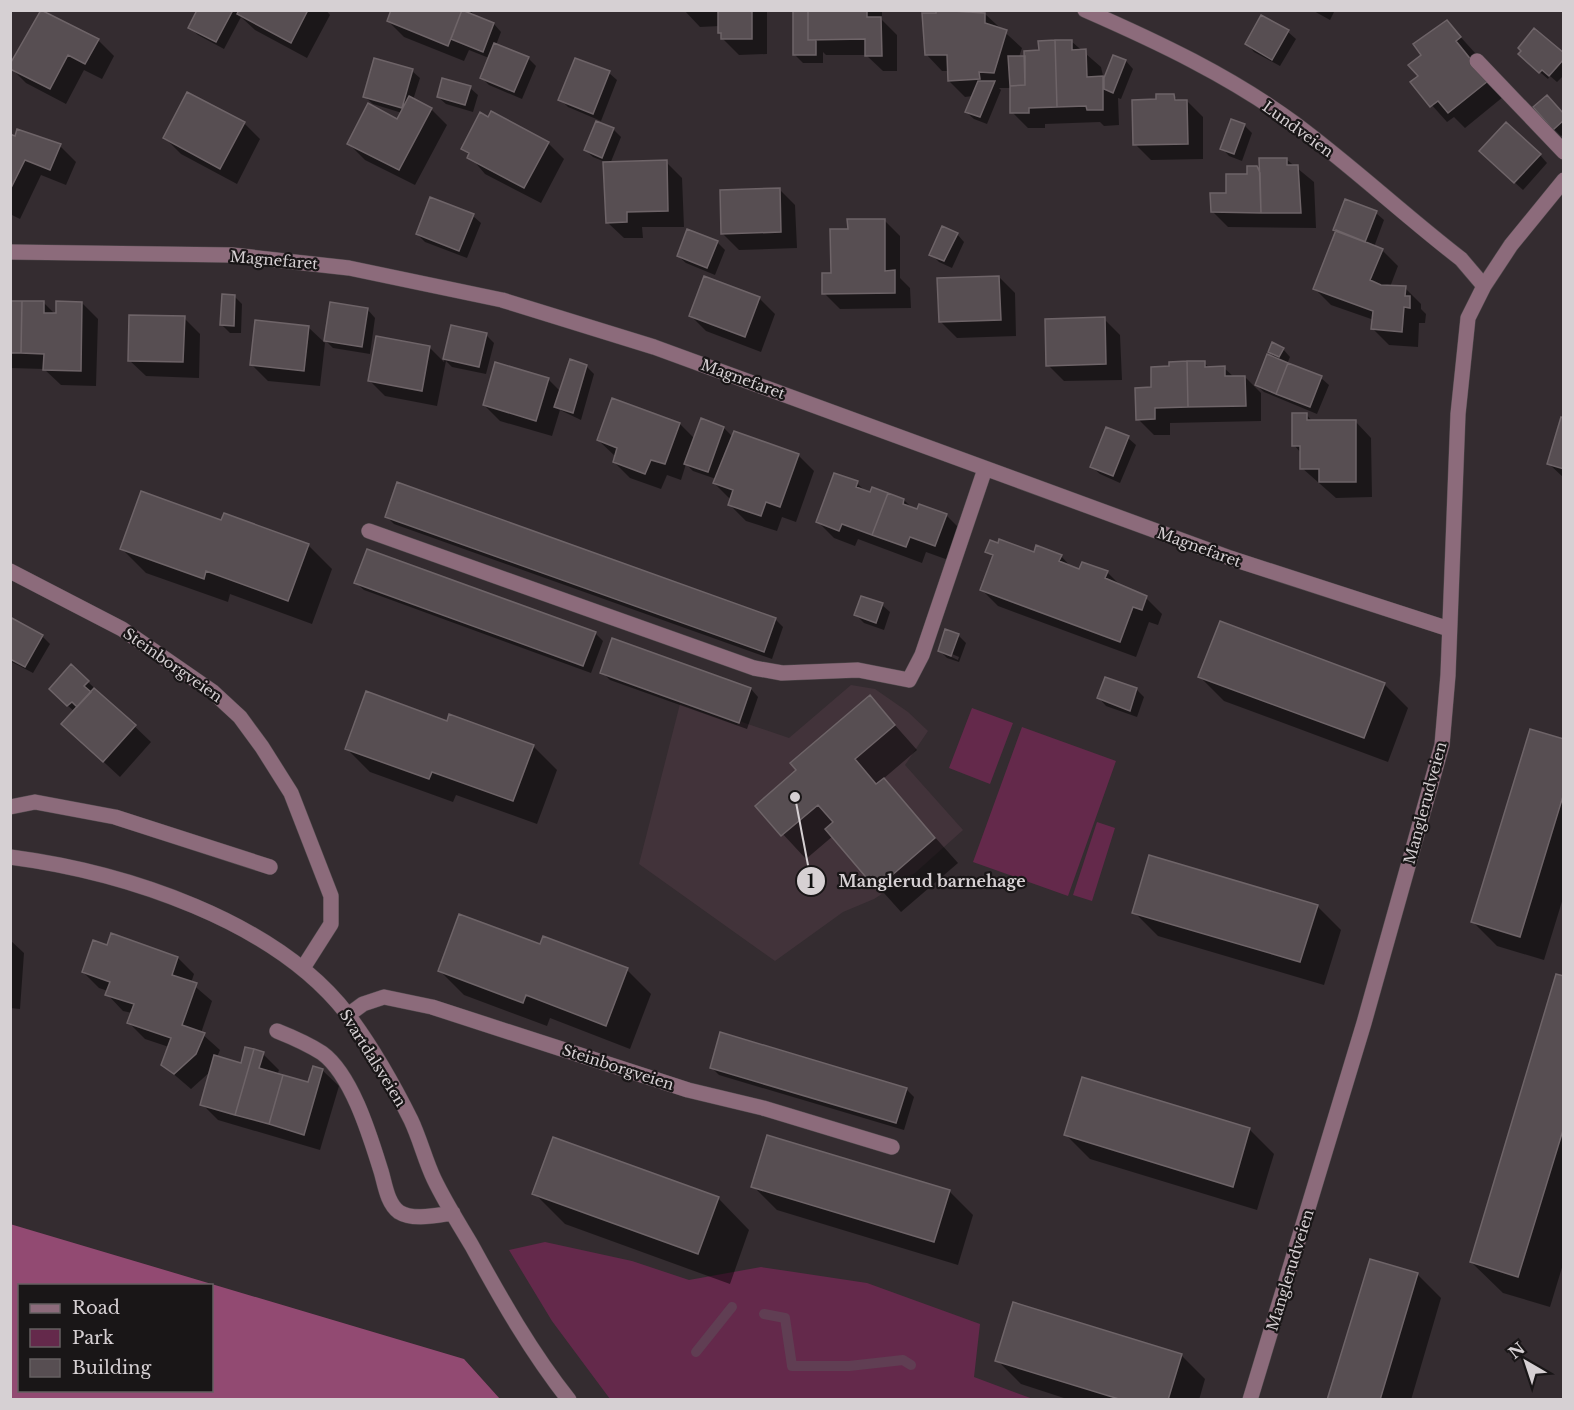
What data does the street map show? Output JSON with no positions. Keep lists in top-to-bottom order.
{
  "streets": {
    "street": [
      "Lundveien",
      "Magnefaret",
      "Steinborgveien",
      "Manglerudveien",
      "Svartdalsveien"
    ]
  },
  "crossings": [
    ["Lundveien", "Manglerudveien"],
    ["Magnefaret", "Manglerudveien"],
    ["Steinborgveien", "Svartdalsveien"]
  ],
  "places": ["Manglerud barnehage"],
  "legend": ["Road", "Park", "Building"],
  "north": "top left"
}
